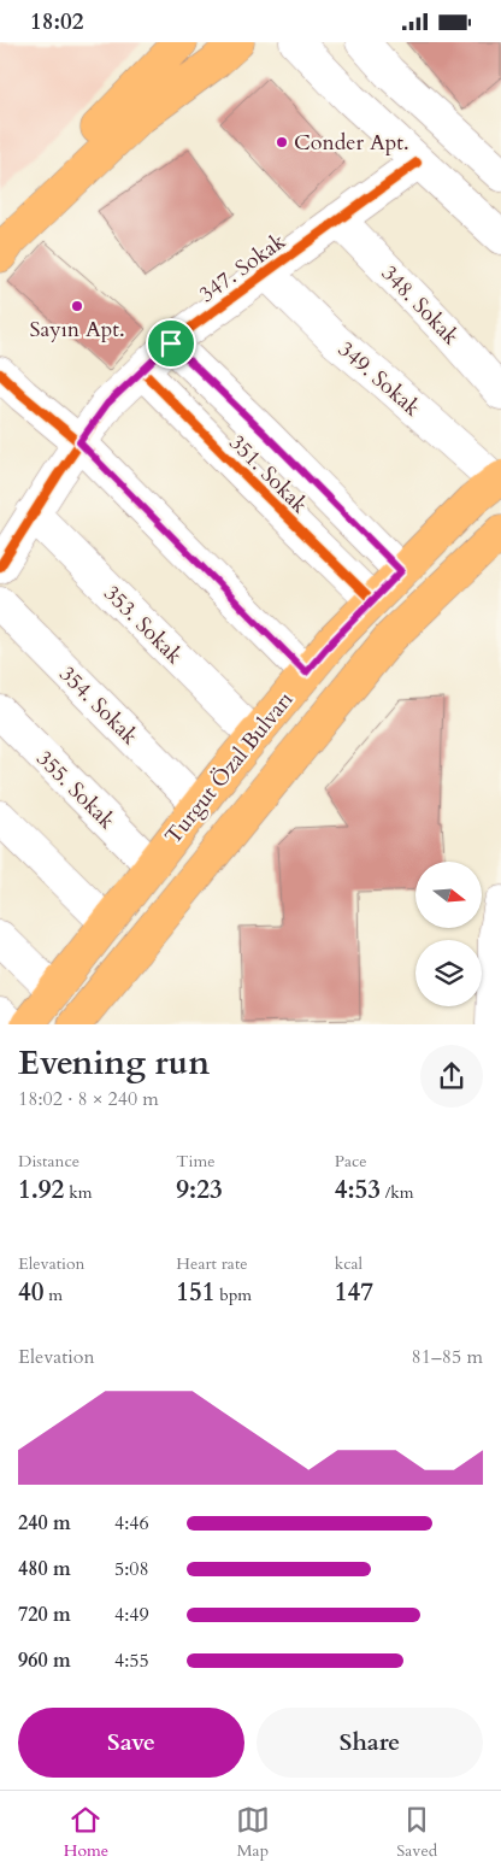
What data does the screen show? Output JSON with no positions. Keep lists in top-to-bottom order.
{
  "streets": {
    "main road": ["Turgut Özal Bulvarı"],
    "street": [
      "347. Sokak",
      "348. Sokak",
      "349. Sokak",
      "351. Sokak",
      "353. Sokak",
      "354. Sokak",
      "355. Sokak"
    ]
  },
  "crossings": [
    ["347. Sokak", "348. Sokak"],
    ["347. Sokak", "349. Sokak"],
    ["347. Sokak", "351. Sokak"],
    ["347. Sokak", "353. Sokak"],
    ["349. Sokak", "Turgut Özal Bulvarı"],
    ["351. Sokak", "Turgut Özal Bulvarı"],
    ["353. Sokak", "Turgut Özal Bulvarı"],
    ["354. Sokak", "Turgut Özal Bulvarı"],
    ["Turgut Özal Bulvarı", "355. Sokak"]
  ],
  "places": ["Conder Apt.", "Sayın Apt."],
  "north": "right",
  "page": {
    "status": "18:02",
    "heading": ["Evening run", "18:02 · 8 × 240 m"],
    "stats": [
      ["Distance", "1.92 km"],
      ["Time", "9:23"],
      ["Pace", "4:53 /km"],
      ["Elevation", "40 m"],
      ["Heart rate", "151 bpm"],
      ["kcal", "147"]
    ],
    "chart": ["Elevation", "81–85 m"],
    "list": [
      {
        "name": "240 m",
        "note": "4:46"
      },
      {
        "name": "480 m",
        "note": "5:08"
      },
      {
        "name": "720 m",
        "note": "4:49"
      },
      {
        "name": "960 m",
        "note": "4:55"
      }
    ],
    "buttons": ["Save", "Share"],
    "tabs": ["Home", "Map", "Saved"]
  }
}
